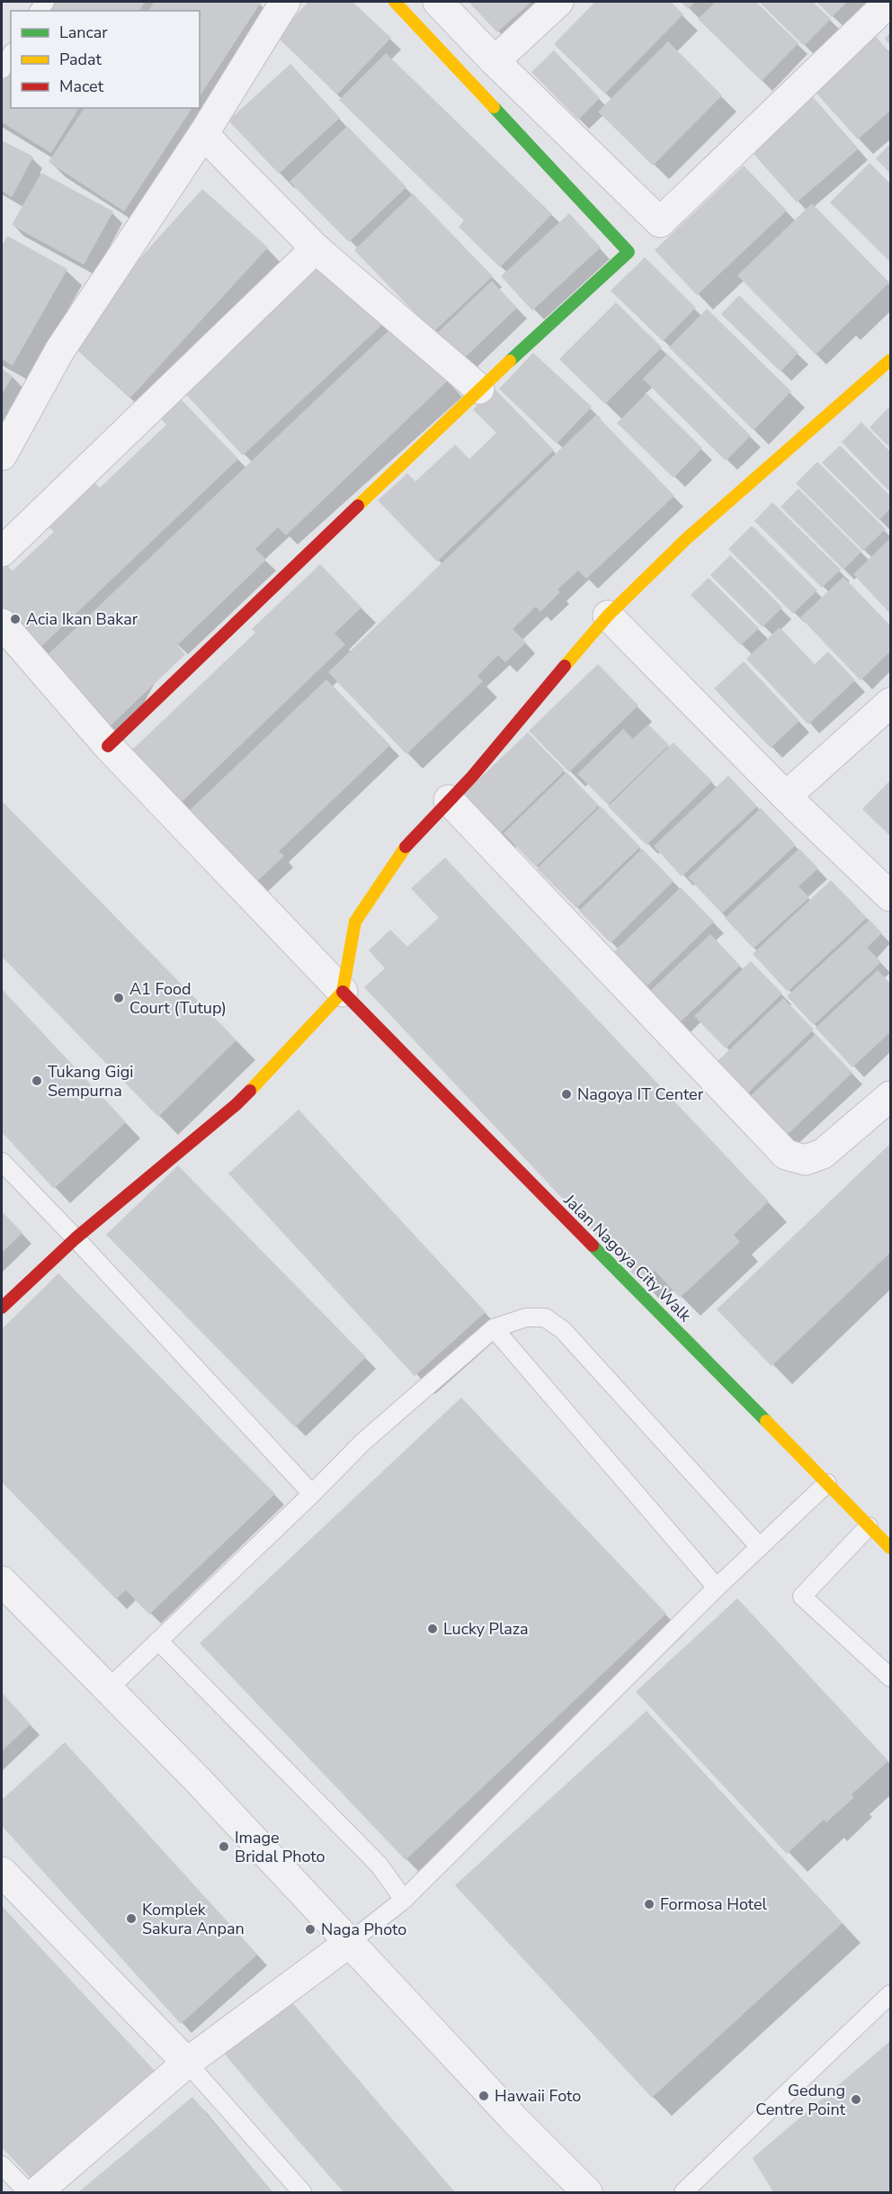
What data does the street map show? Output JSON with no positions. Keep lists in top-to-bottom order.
{
  "streets": {
    "street": ["Jalan Nagoya City Walk"]
  },
  "places": [
    "Acia Ikan Bakar",
    "A1 Food Court (Tutup)",
    "Tukang Gigi Sempurna",
    "Nagoya IT Center",
    "Lucky Plaza",
    "Image Bridal Photo",
    "Formosa Hotel",
    "Komplek Sakura Anpan",
    "Naga Photo",
    "Hawaii Foto",
    "Gedung Centre Point"
  ],
  "legend": ["Lancar", "Padat", "Macet"]
}
